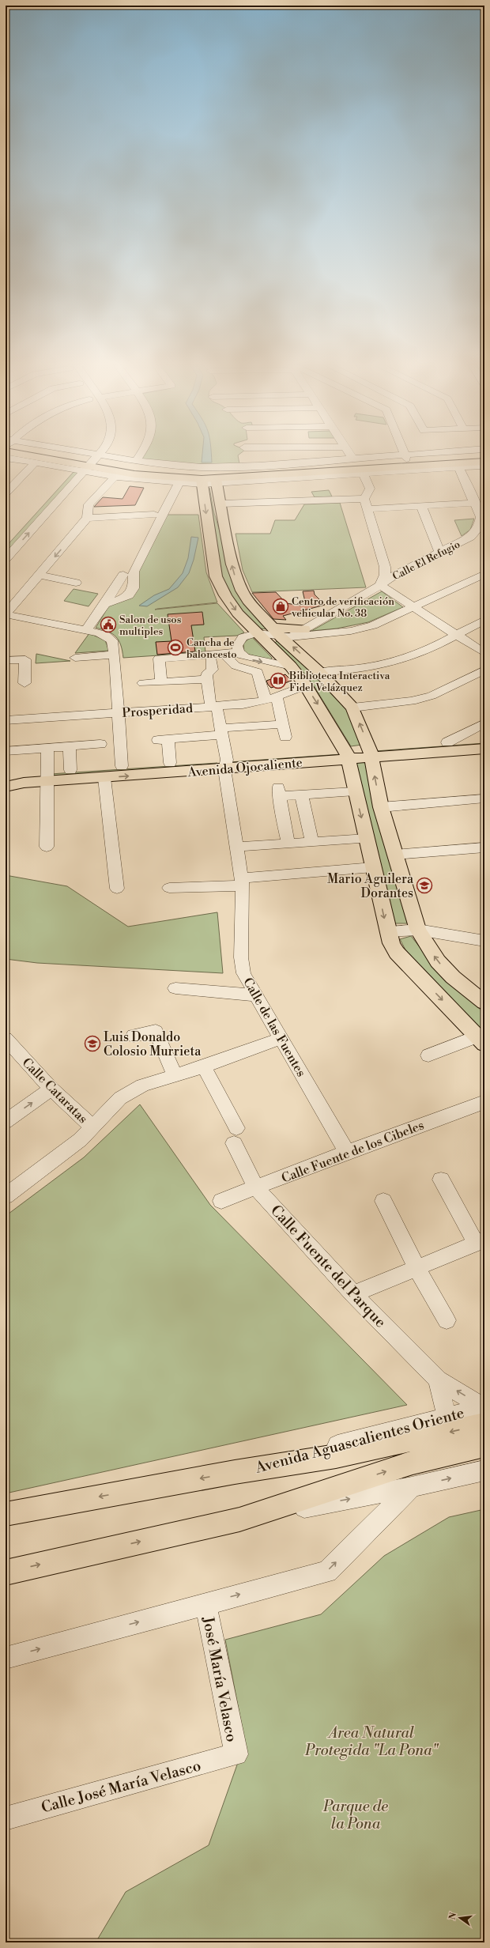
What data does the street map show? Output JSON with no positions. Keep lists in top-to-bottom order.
{
  "streets": {
    "main road": ["Avenida Ojocaliente", "Avenida Aguascalientes Oriente"],
    "street": [
      "Calle El Refugio",
      "Prosperidad",
      "Calle de las Fuentes",
      "Calle Cataratas",
      "Calle Fuente de los Cibeles",
      "Calle Fuente del Parque",
      "José María Velasco",
      "Calle José María Velasco"
    ]
  },
  "crossings": [
    ["Prosperidad", "Calle de las Fuentes"],
    ["Avenida Ojocaliente", "Calle de las Fuentes"],
    ["Calle de las Fuentes", "Calle Fuente de los Cibeles"],
    ["Calle Fuente de los Cibeles", "Calle Fuente del Parque"],
    ["Calle Fuente del Parque", "Avenida Aguascalientes Oriente"],
    ["José María Velasco", "Calle José María Velasco"]
  ],
  "parks": ["Area Natural Protegida \"La Pona\"", "Parque de la Pona"],
  "places": {
    "shop": ["Centro de verificación vehicular No. 38"],
    "public building": ["Salon de usos multiples"],
    "sports": ["Cancha de baloncesto"],
    "library": ["Biblioteca Interactiva Fidel Velázquez"],
    "school or university": ["Mario Aguilera Dorantes", "Luis Donaldo Colosio Murrieta"]
  },
  "north": "left"
}
